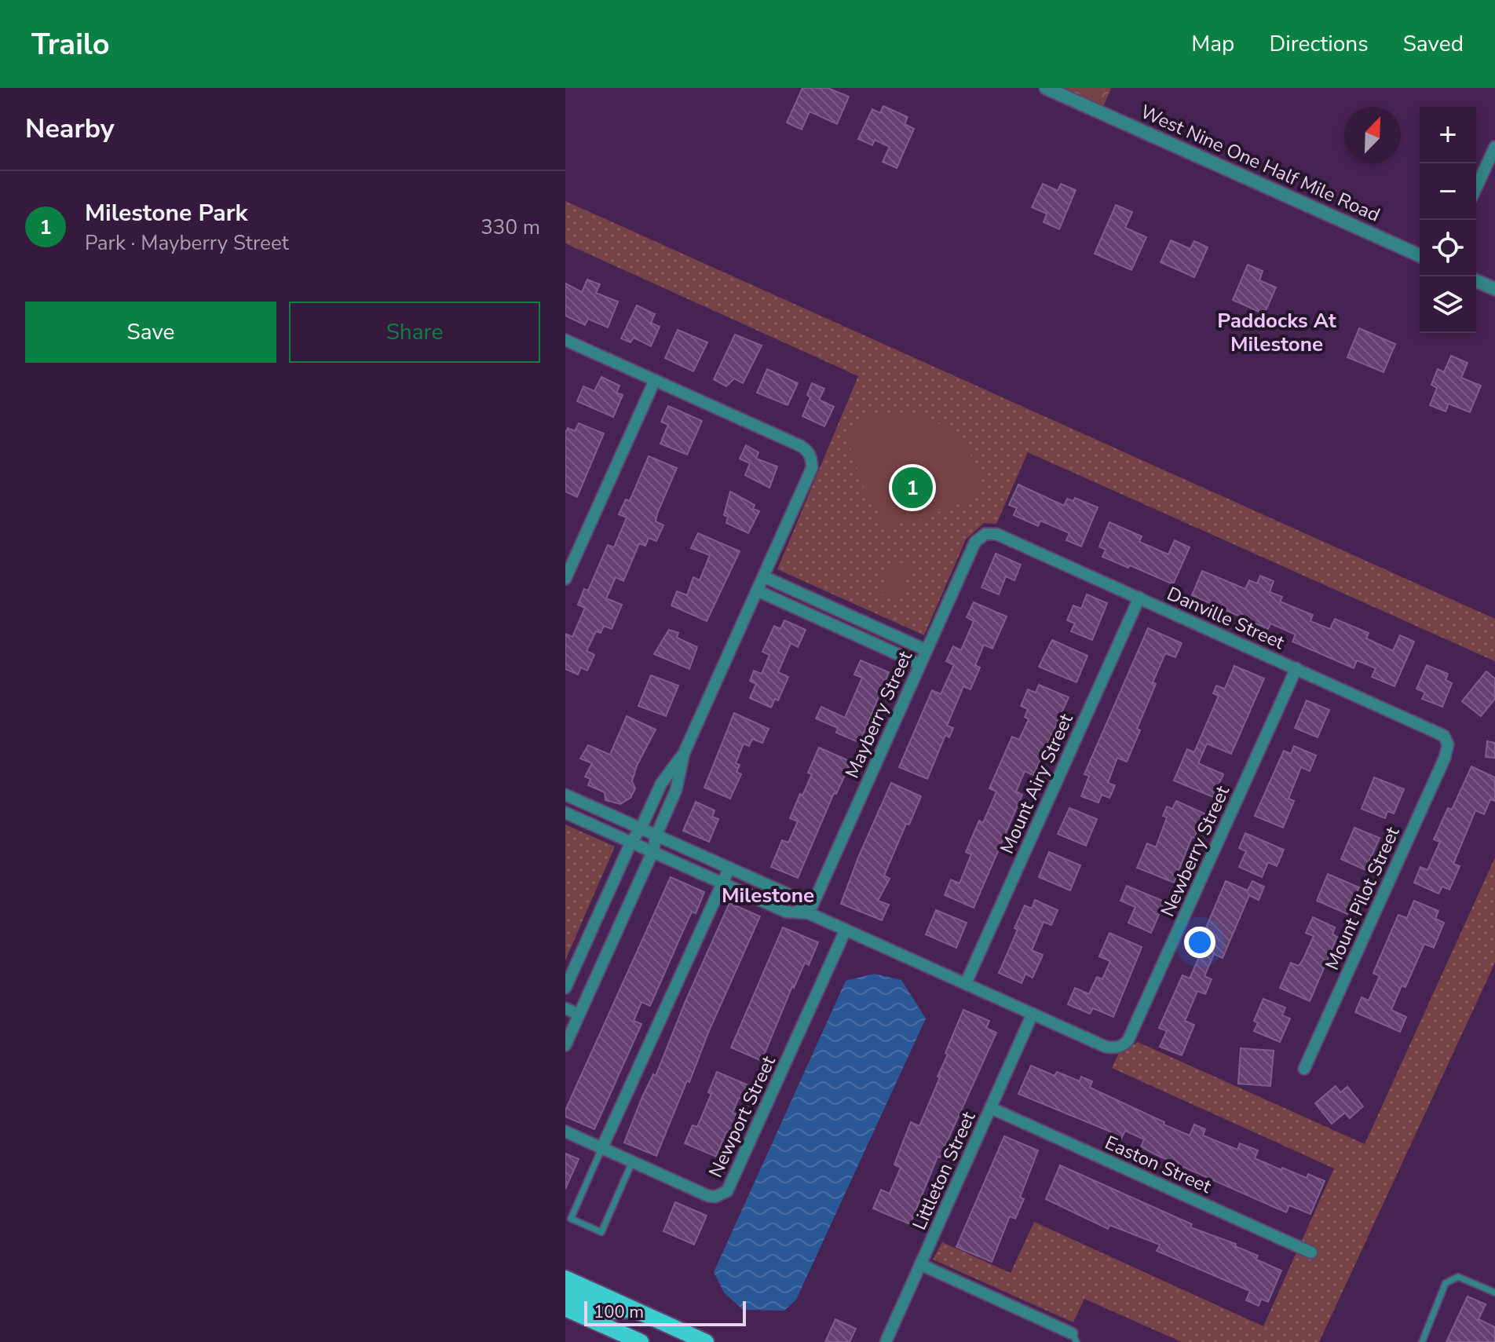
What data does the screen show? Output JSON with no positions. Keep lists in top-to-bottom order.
{
  "streets": {
    "street": [
      "West Nine One Half Mile Road",
      "Danville Street",
      "Mayberry Street",
      "Mount Airy Street",
      "Newberry Street",
      "Mount Pilot Street",
      "Newport Street",
      "Easton Street",
      "Littleton Street"
    ]
  },
  "crossings": [
    ["Danville Street", "Mayberry Street"],
    ["Danville Street", "Mount Airy Street"],
    ["Danville Street", "Newberry Street"],
    ["Danville Street", "Mount Pilot Street"],
    ["Newberry Street", "Littleton Street"],
    ["Easton Street", "Littleton Street"]
  ],
  "districts": ["Paddocks At Milestone", "Milestone"],
  "scale_bar": "100 m",
  "north": "top right",
  "page": {
    "header": "Trailo",
    "nav": ["Map", "Directions", "Saved"],
    "heading": "Nearby",
    "map_buttons": ["+", "−"],
    "list": [
      {
        "mark": "1",
        "name": "Milestone Park",
        "note": "Park · Mayberry Street",
        "value": "330 m"
      }
    ],
    "buttons": ["Save", "Share"],
    "pins": "1",
    "scale": "100 m"
  }
}
